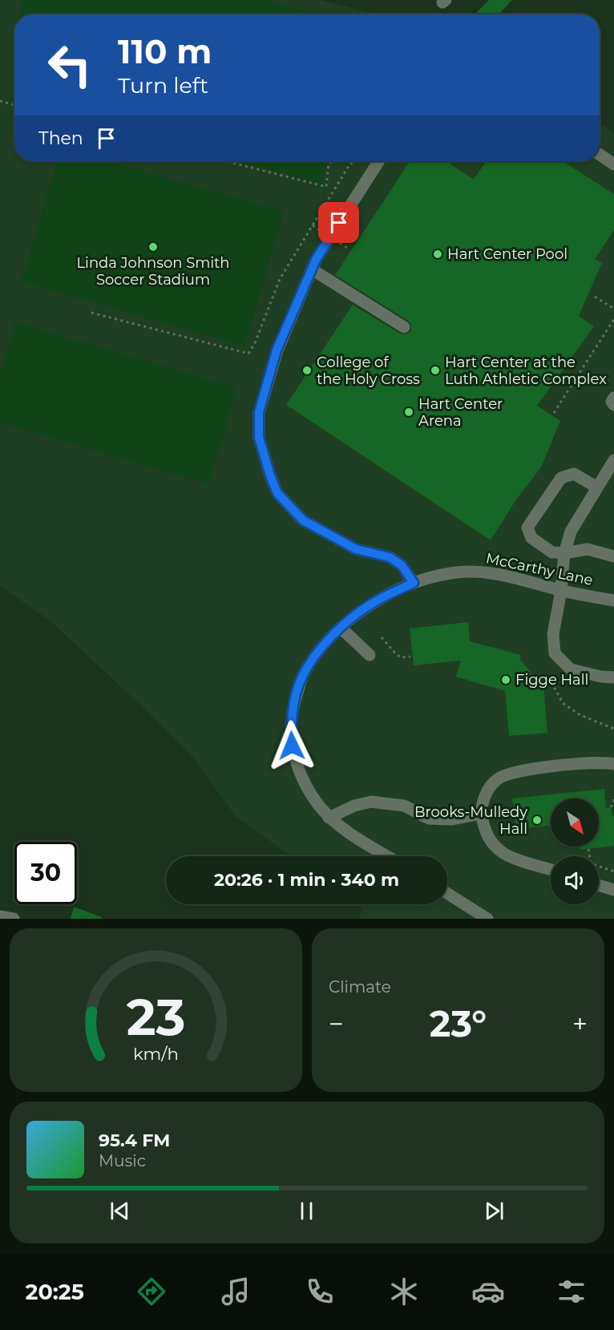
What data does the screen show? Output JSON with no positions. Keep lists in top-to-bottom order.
{
  "streets": {
    "street": ["McCarthy Lane"]
  },
  "places": [
    "Linda Johnson Smith Soccer Stadium",
    "Hart Center Pool",
    "College of the Holy Cross",
    "Hart Center at the Luth Athletic Complex",
    "Hart Center Arena",
    "Figge Hall",
    "Brooks-Mulledy Hall"
  ],
  "north": "bottom right",
  "page": {
    "turn": ["110 m", "Turn left"],
    "then": "Then",
    "limit": "30",
    "trip": "20:26 · 1 min · 340 m",
    "tile": "Climate",
    "heat": ["−", "23°", "+"],
    "song": ["95.4 FM", "Music"],
    "tabs": "20:25",
    "gauge": ["23", "km/h"]
  }
}
